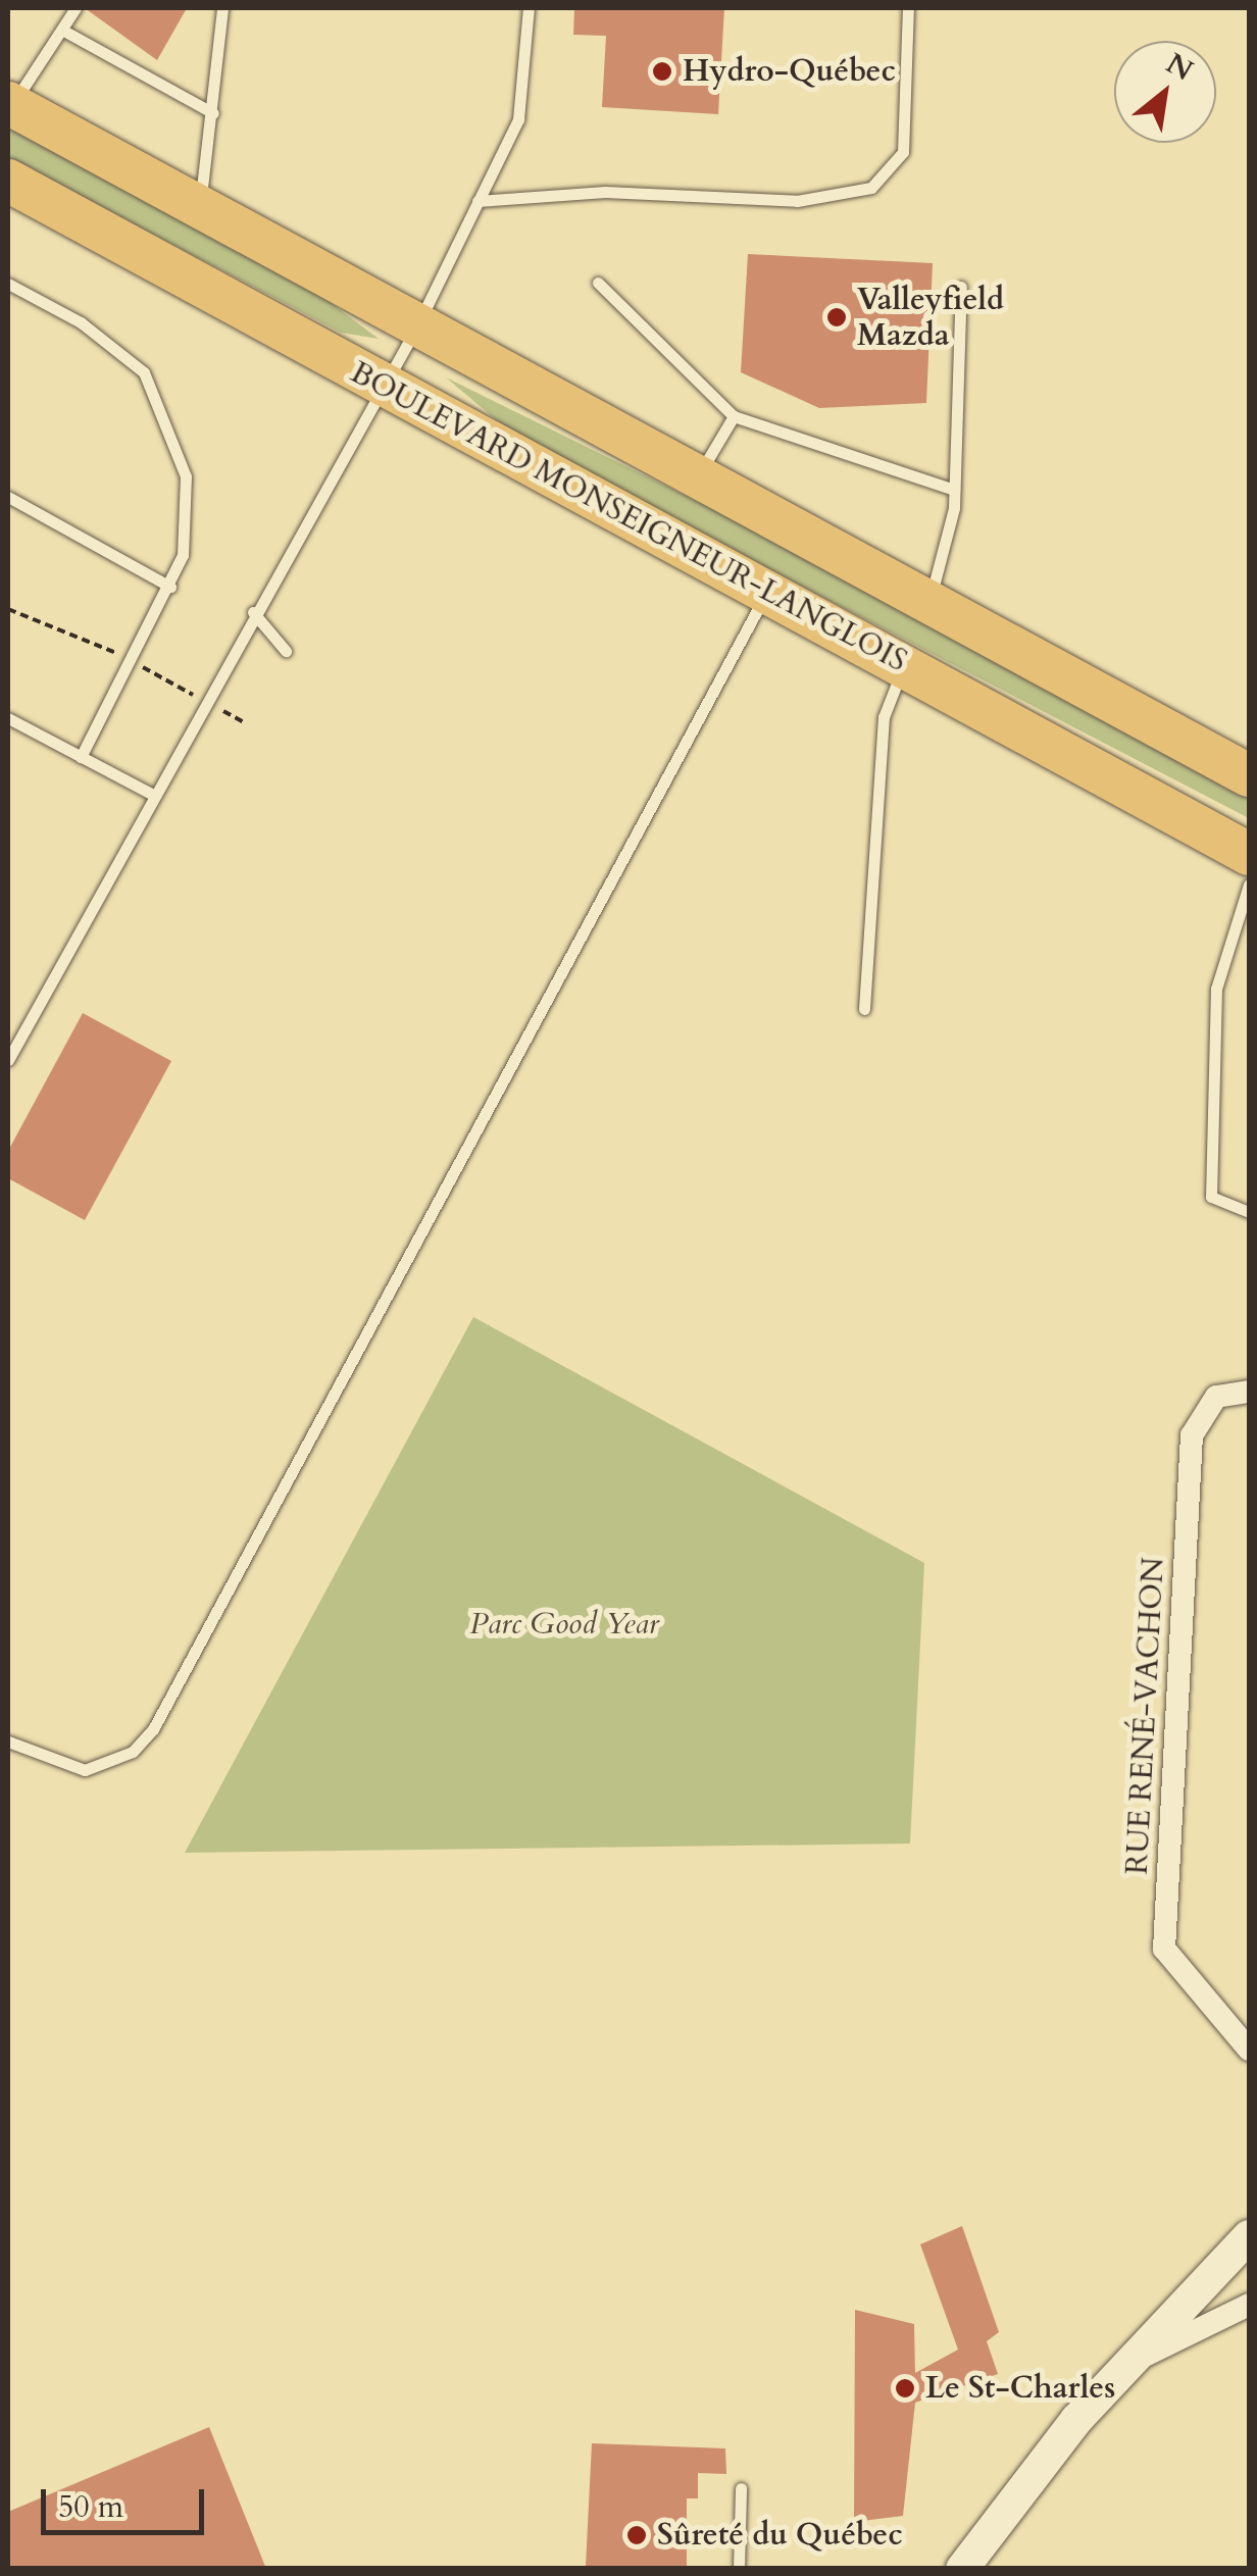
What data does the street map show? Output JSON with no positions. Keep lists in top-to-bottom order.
{
  "streets": {
    "highway": ["BOULEVARD MONSEIGNEUR-LANGLOIS"],
    "street": ["RUE RENÉ-VACHON"]
  },
  "parks": ["Parc Good Year"],
  "places": [
    "Hydro-Québec",
    "Valleyfield Mazda",
    "Le St-Charles",
    "Sûreté du Québec"
  ],
  "scale_bar": "50 m",
  "north": "top right"
}
